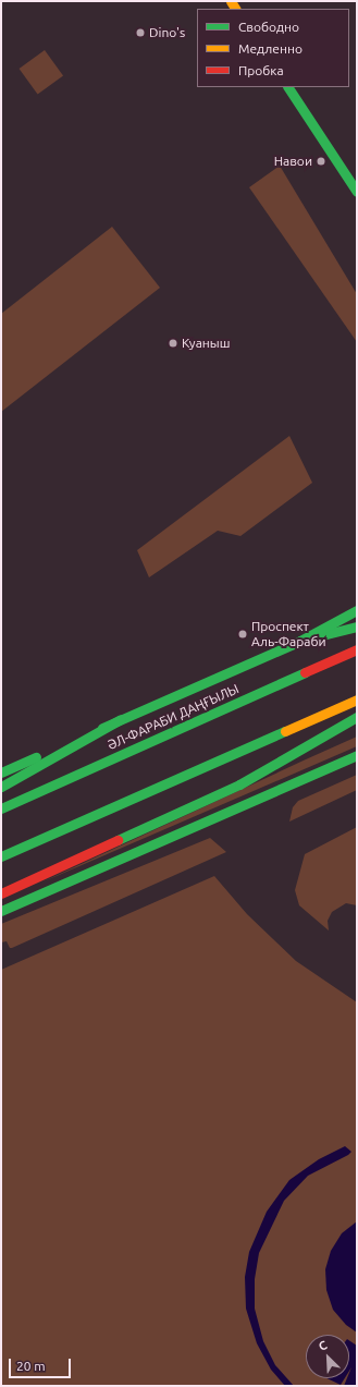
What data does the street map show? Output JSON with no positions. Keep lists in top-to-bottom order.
{
  "streets": {
    "main road": ["ӘЛ-ФАРАБИ ДАҢҒЫЛЫ"]
  },
  "places": [
    "Dino's",
    "Навои",
    "Куаныш",
    "Проспект Аль-Фараби"
  ],
  "legend": ["Свободно", "Медленно", "Пробка"],
  "scale_bar": "20 m",
  "north": "top left"
}
